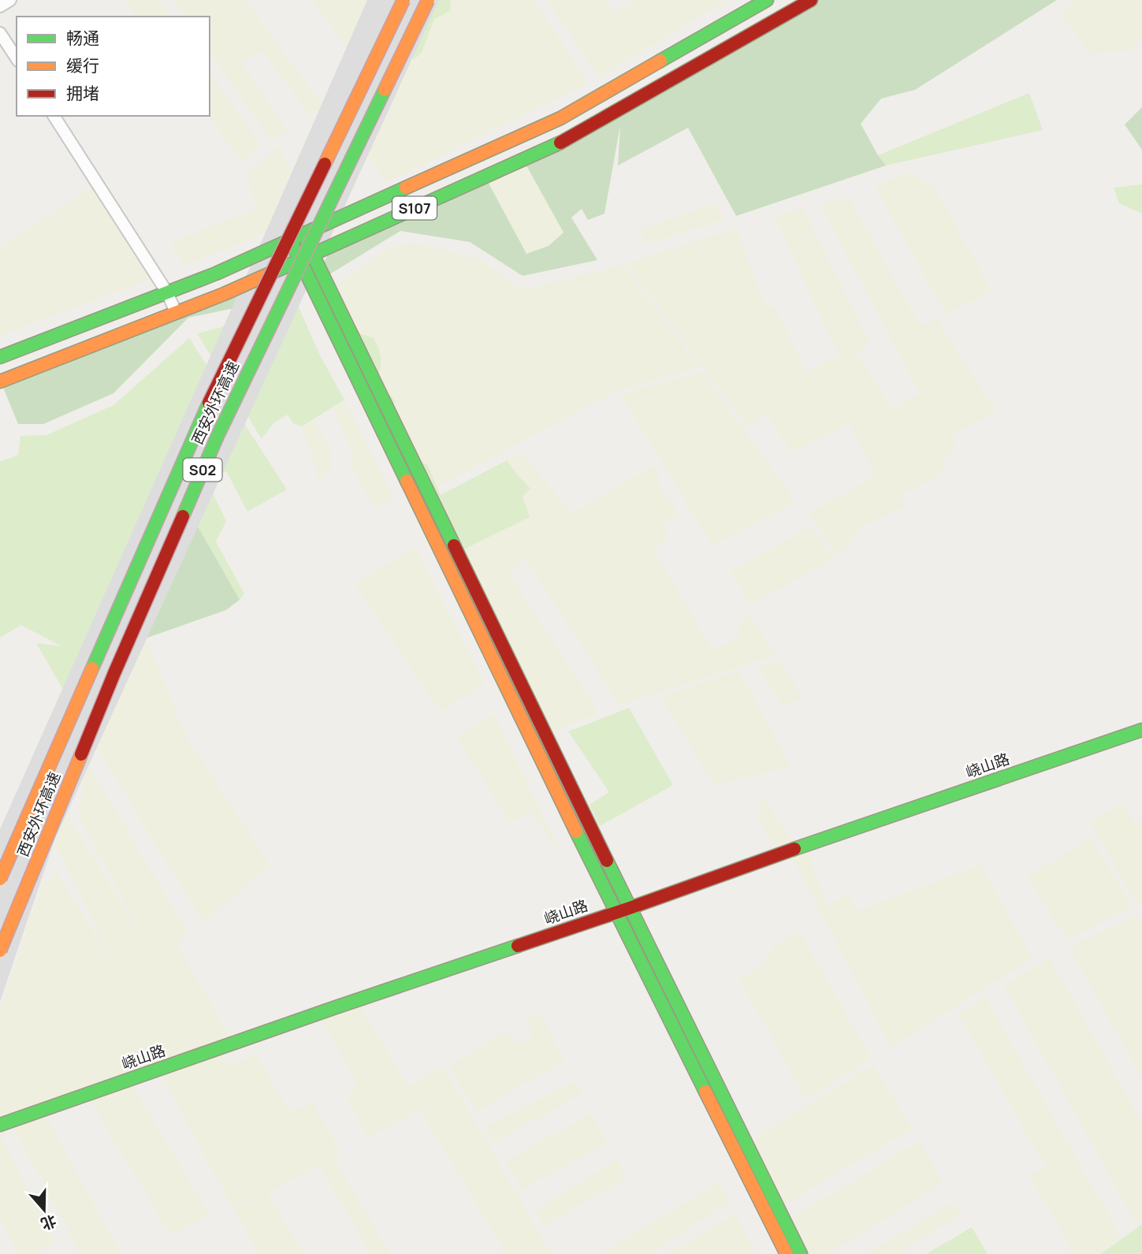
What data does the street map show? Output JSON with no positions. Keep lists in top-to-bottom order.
{
  "streets": {
    "main road": [
      "S107",
      "西安外环高速",
      "S02",
      "峣山路"
    ]
  },
  "legend": ["畅通", "缓行", "拥堵"],
  "north": "bottom"
}
